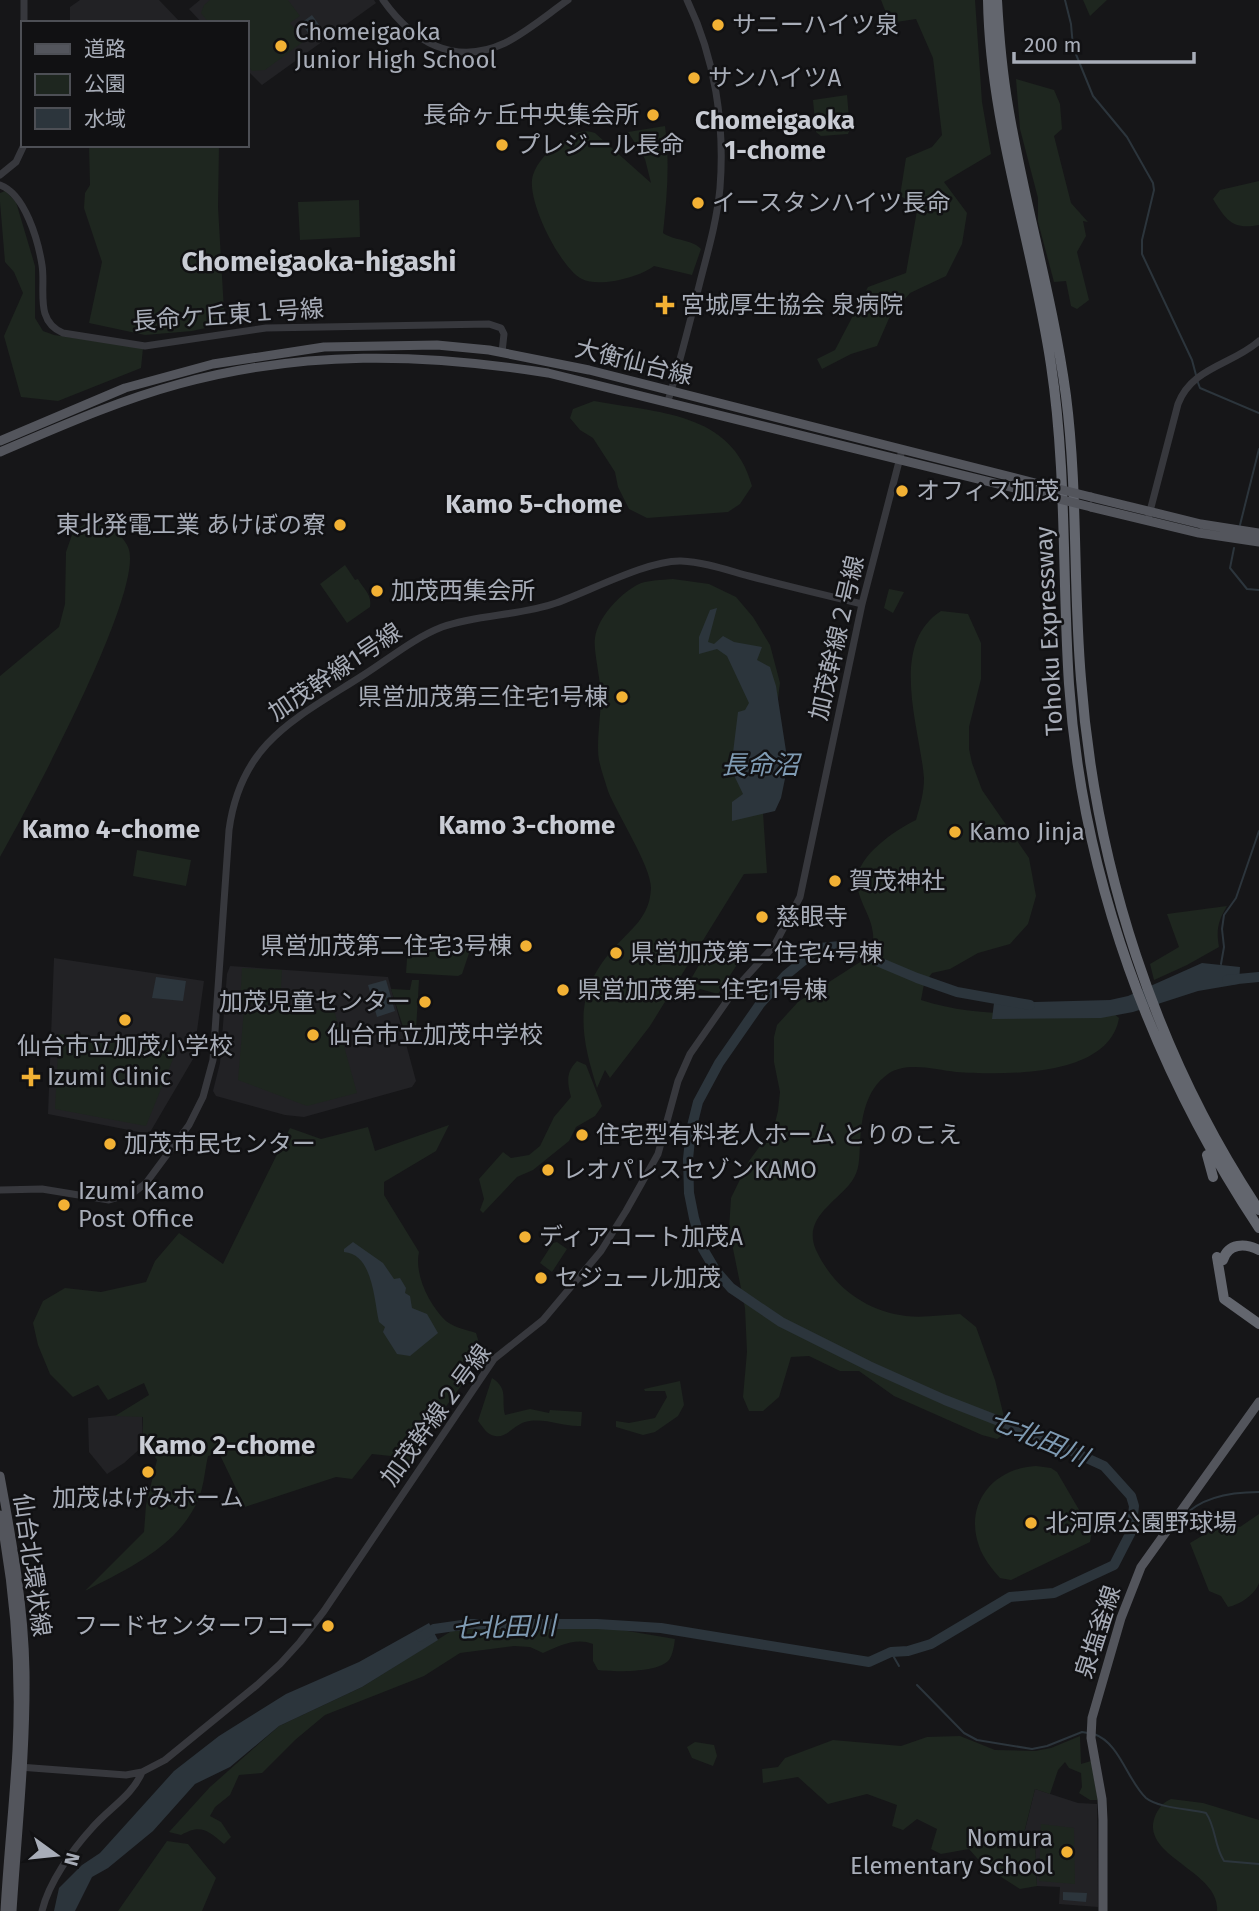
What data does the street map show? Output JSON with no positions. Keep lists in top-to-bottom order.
{
  "streets": {
    "highway": ["Tohoku Expressway"],
    "main road": ["大衡仙台線", "仙台北環状線", "泉塩釜線"],
    "street": ["長命ケ丘東１号線", "加茂幹線２号線", "加茂幹線1号線"]
  },
  "crossings": [
    ["長命ケ丘東１号線", "大衡仙台線"],
    ["大衡仙台線", "加茂幹線２号線"],
    ["加茂幹線２号線", "加茂幹線1号線"],
    ["加茂幹線２号線", "仙台北環状線"]
  ],
  "districts": [
    "Chomeigaoka 1-chome",
    "Chomeigaoka-higashi",
    "Kamo 5-chome",
    "Kamo 3-chome",
    "Kamo 4-chome",
    "Kamo 2-chome"
  ],
  "water": ["長命沼", "七北田川"],
  "places": {
    "other": [
      "サニーハイツ泉",
      "Chomeigaoka Junior High School",
      "サンハイツA",
      "長命ヶ丘中央集会所",
      "プレジール長命",
      "イースタンハイツ長命",
      "オフィス加茂",
      "東北発電工業 あけぼの寮",
      "加茂西集会所",
      "県営加茂第三住宅1号棟",
      "Kamo Jinja",
      "賀茂神社",
      "慈眼寺",
      "県営加茂第二住宅3号棟",
      "県営加茂第二住宅4号棟",
      "県営加茂第二住宅1号棟",
      "加茂児童センター",
      "仙台市立加茂小学校",
      "仙台市立加茂中学校",
      "住宅型有料老人ホーム とりのこえ",
      "加茂市民センター",
      "レオパレスセゾンKAMO",
      "Izumi Kamo Post Office",
      "ディアコート加茂A",
      "セジュール加茂",
      "加茂はげみホーム",
      "北河原公園野球場",
      "フードセンターワコー",
      "Nomura Elementary School"
    ],
    "health": ["宮城厚生協会 泉病院", "Izumi Clinic"]
  },
  "legend": ["道路", "公園", "水域"],
  "scale_bar": "200 m",
  "north": "right"
}
